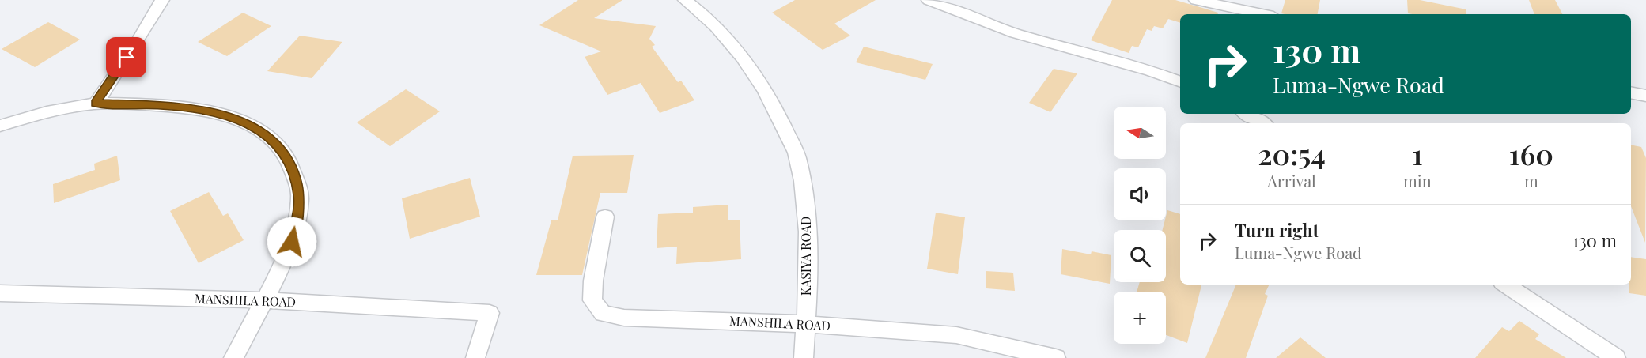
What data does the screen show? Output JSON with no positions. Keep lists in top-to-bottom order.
{
  "streets": {
    "street": ["KASIYA ROAD", "MANSHILA ROAD"]
  },
  "crossings": [
    ["KASIYA ROAD", "MANSHILA ROAD"]
  ],
  "north": "left",
  "page": {
    "turn": ["130 m", "Luma-Ngwe Road"],
    "map_buttons": "+",
    "eta": [
      "20:54",
      "Arrival",
      "1",
      "min",
      "160",
      "m"
    ],
    "list": [
      {
        "name": "Turn right",
        "note": "Luma-Ngwe Road",
        "value": "130 m"
      }
    ]
  }
}
